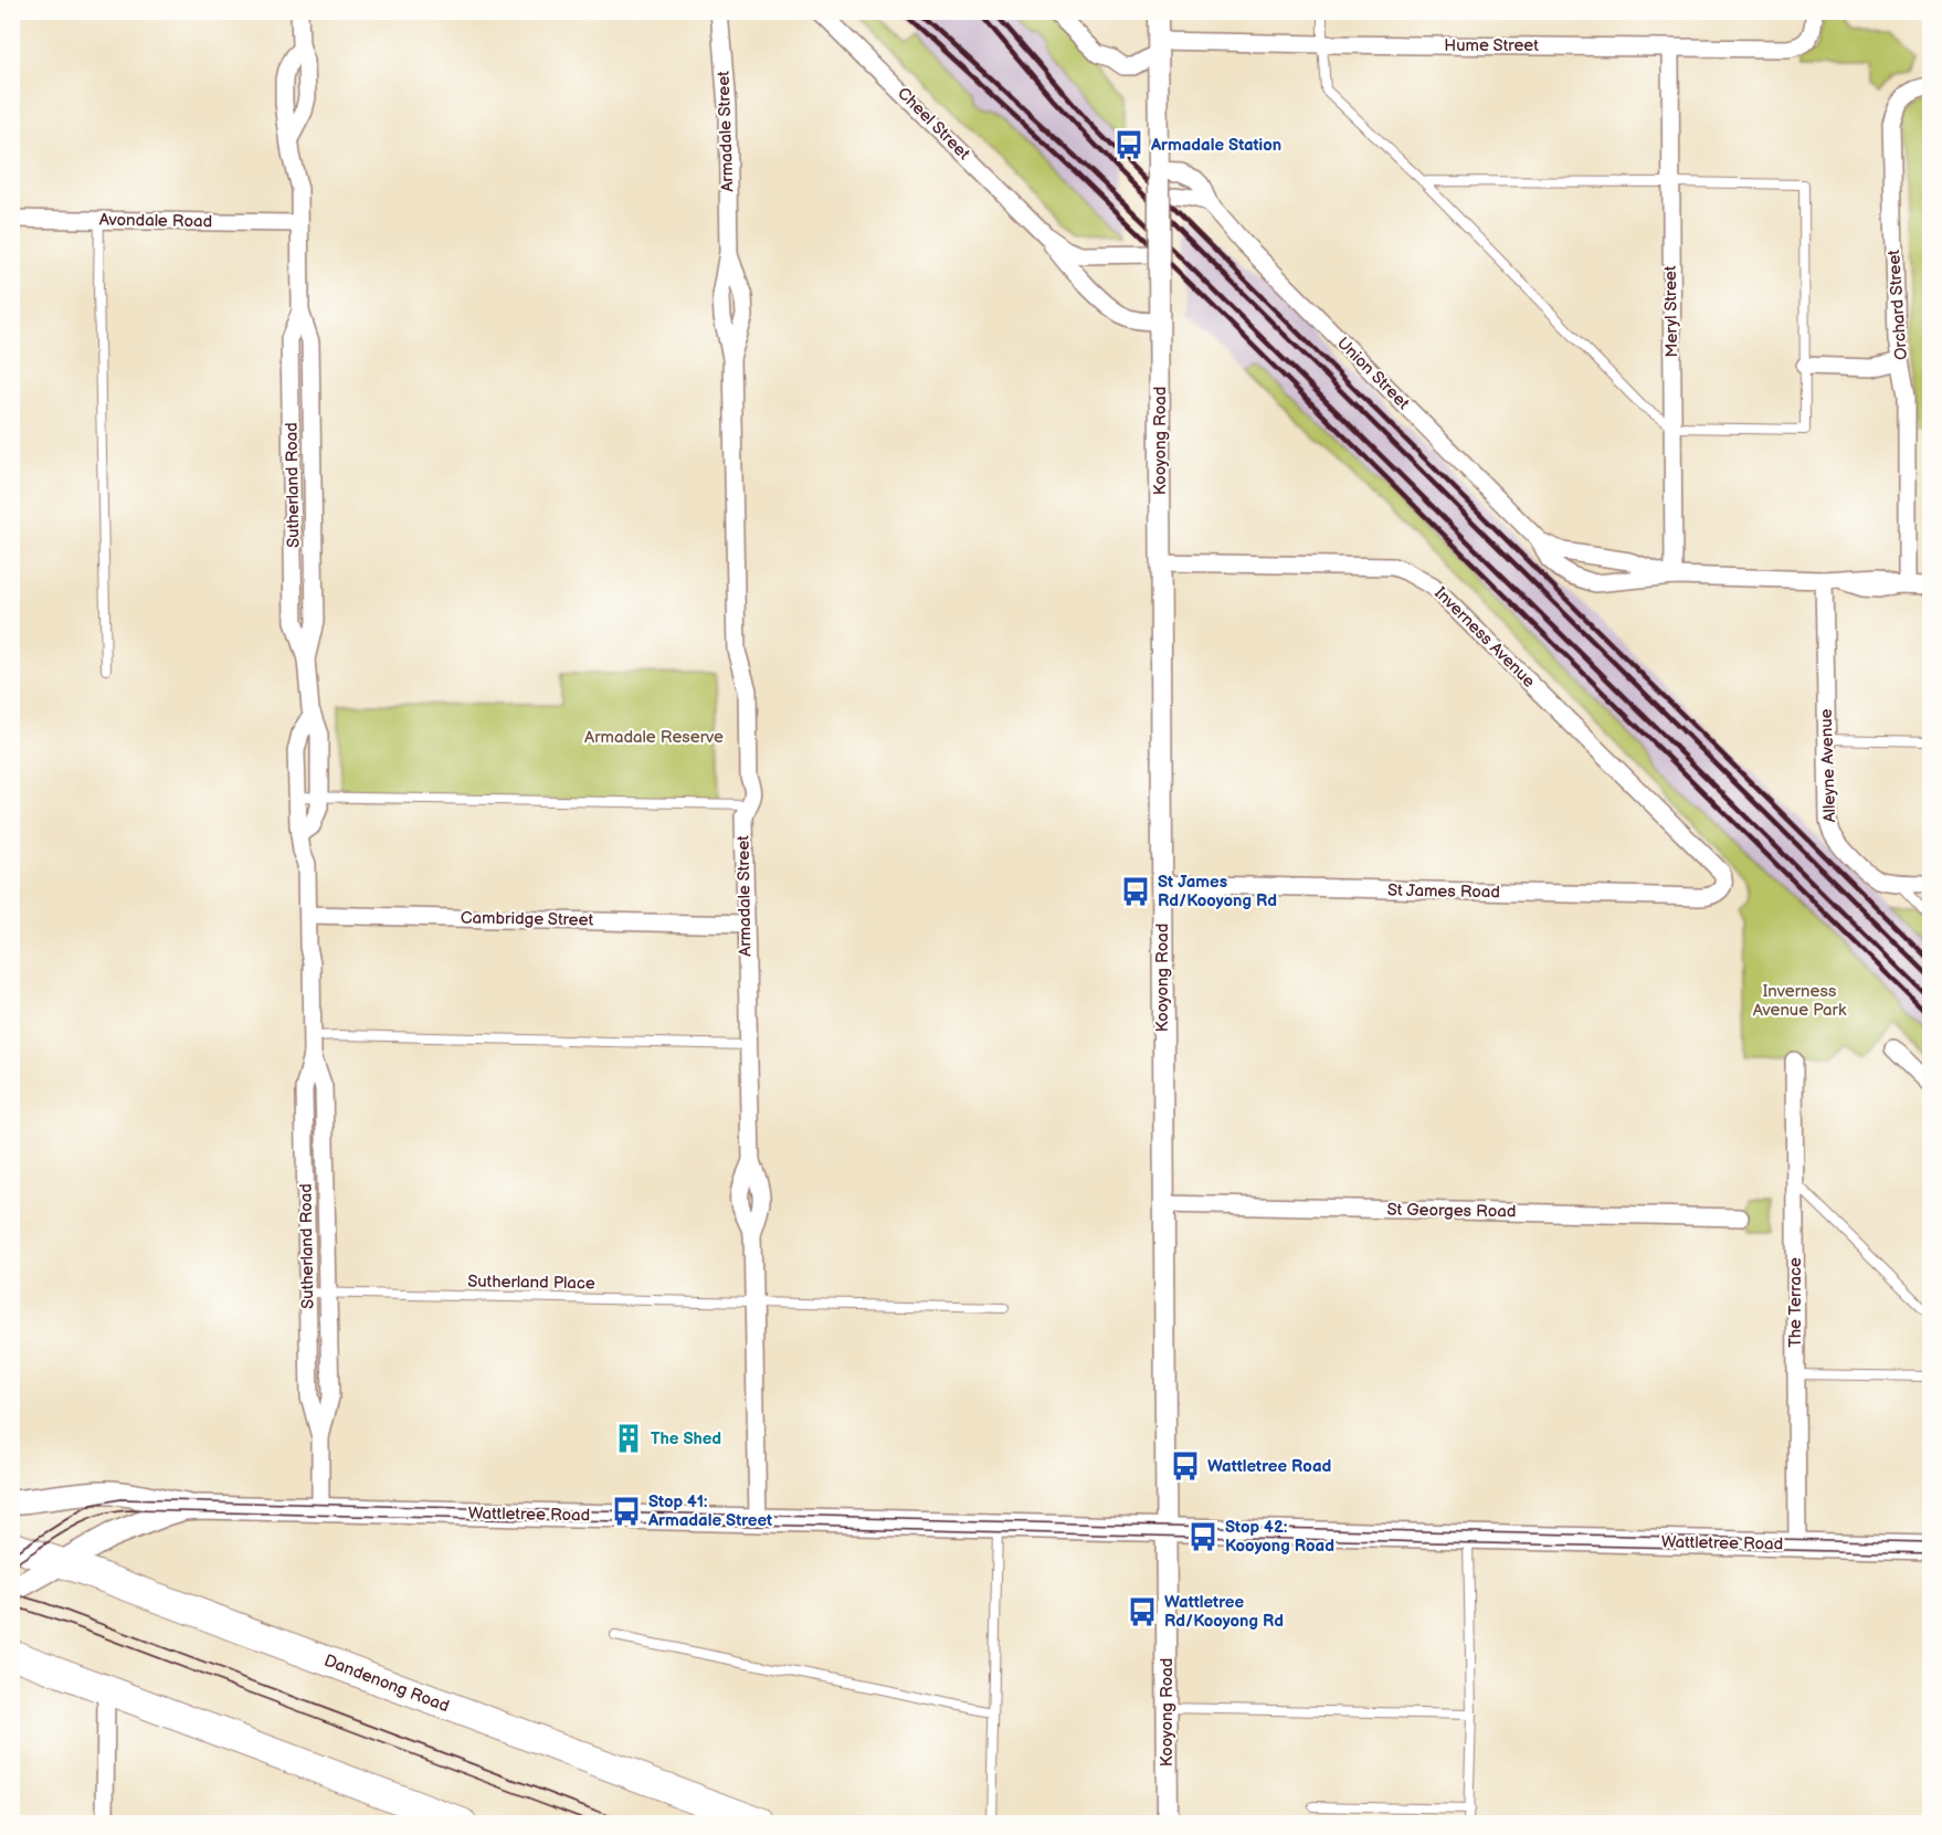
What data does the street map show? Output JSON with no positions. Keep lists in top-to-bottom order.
{
  "streets": {
    "highway": ["Dandenong Road"],
    "main road": ["Wattletree Road"],
    "street": [
      "Hume Street",
      "Cheel Street",
      "Armadale Street",
      "Avondale Road",
      "Orchard Street",
      "Meryl Street",
      "Union Street",
      "Kooyong Road",
      "Sutherland Road",
      "Inverness Avenue",
      "Alleyne Avenue",
      "St James Road",
      "Cambridge Street",
      "St Georges Road",
      "The Terrace"
    ],
    "lane": ["Sutherland Place"]
  },
  "crossings": [
    ["Hume Street", "Meryl Street"],
    ["Hume Street", "Kooyong Road"],
    ["Cheel Street", "Kooyong Road"],
    ["Armadale Street", "Cambridge Street"],
    ["Armadale Street", "Sutherland Place"],
    ["Armadale Street", "Wattletree Road"],
    ["Avondale Road", "Sutherland Road"],
    ["Orchard Street", "Union Street"],
    ["Meryl Street", "Union Street"],
    ["Union Street", "Kooyong Road"],
    ["Union Street", "Alleyne Avenue"],
    ["Kooyong Road", "Inverness Avenue"],
    ["Kooyong Road", "St James Road"],
    ["Kooyong Road", "St Georges Road"],
    ["Kooyong Road", "Wattletree Road"],
    ["Sutherland Road", "Cambridge Street"],
    ["Sutherland Road", "Sutherland Place"],
    ["Sutherland Road", "Wattletree Road"],
    ["Inverness Avenue", "St James Road"],
    ["The Terrace", "Wattletree Road"],
    ["Wattletree Road", "Dandenong Road"]
  ],
  "parks": ["Armadale Reserve", "Inverness Avenue Park"],
  "places": {
    "bus stop": [
      "Armadale Station",
      "St James Rd/Kooyong Rd",
      "Wattletree Road",
      "Stop 41: Armadale Street",
      "Stop 42: Kooyong Road",
      "Wattletree Rd/Kooyong Rd"
    ],
    "building": ["The Shed"]
  }
}
